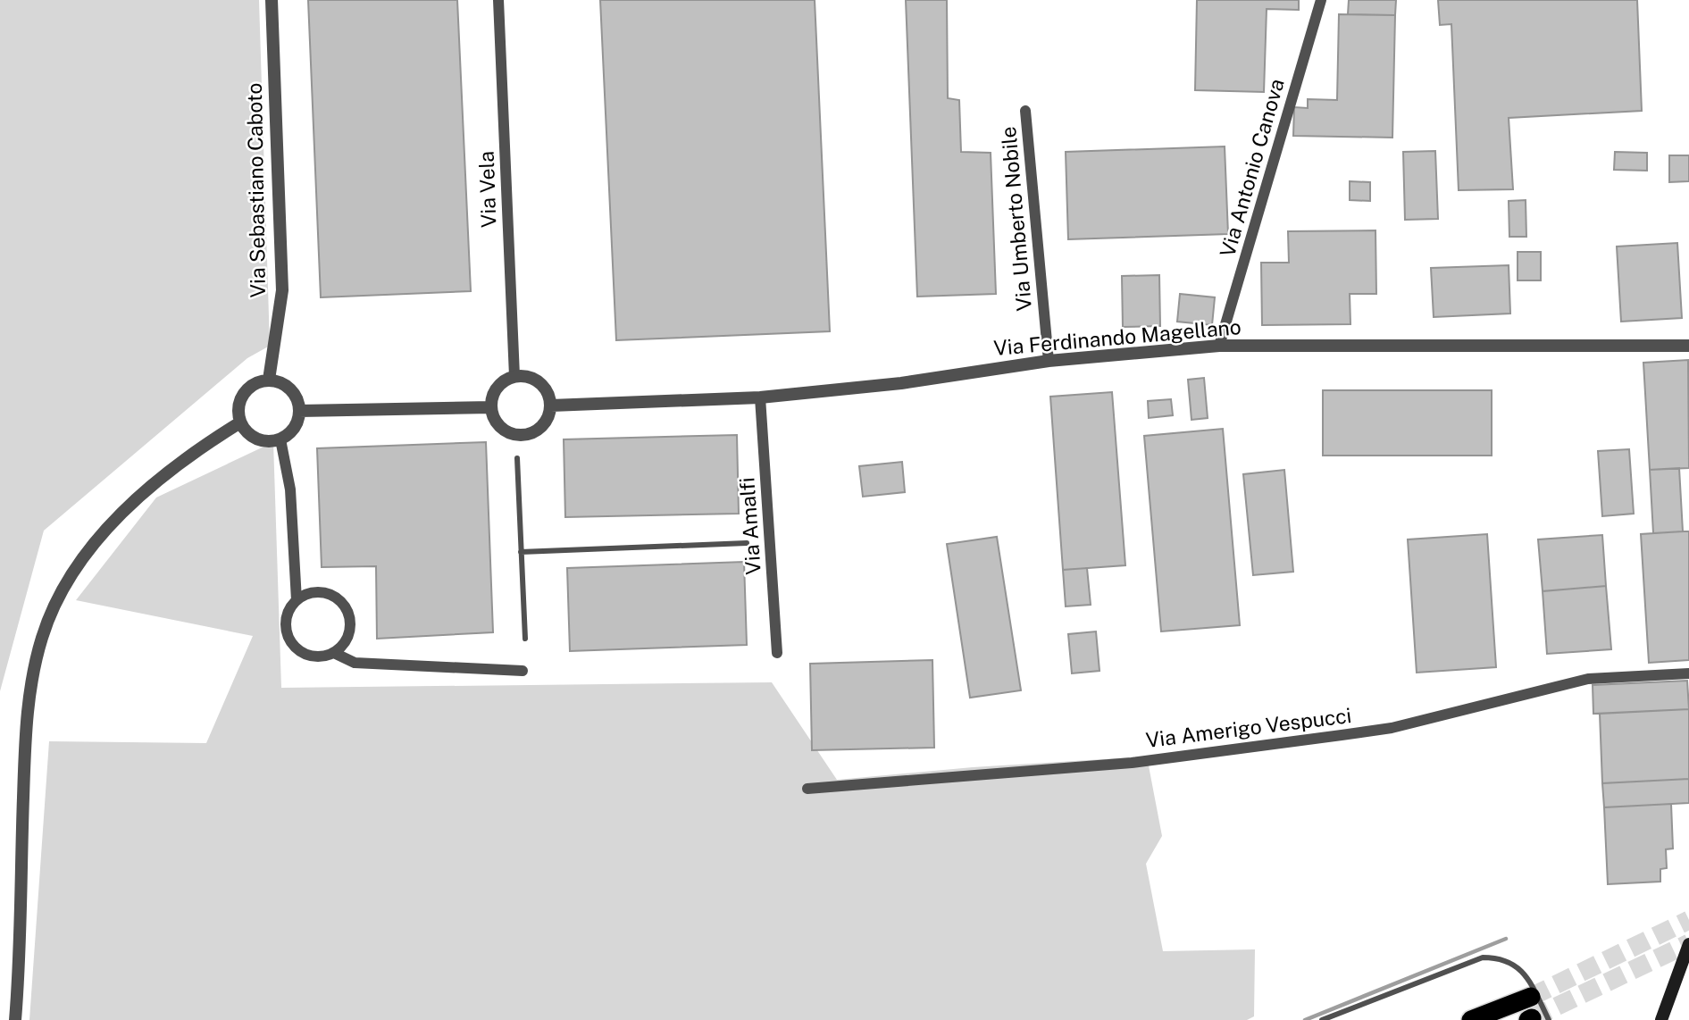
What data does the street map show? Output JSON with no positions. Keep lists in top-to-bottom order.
{
  "streets": {
    "street": [
      "Via Antonio Canova",
      "Via Vela",
      "Via Sebastiano Caboto",
      "Via Umberto Nobile",
      "Via Ferdinando Magellano",
      "Via Amalfi",
      "Via Amerigo Vespucci"
    ]
  },
  "crossings": [
    ["Via Antonio Canova", "Via Ferdinando Magellano"],
    ["Via Vela", "Via Ferdinando Magellano"],
    ["Via Umberto Nobile", "Via Ferdinando Magellano"],
    ["Via Ferdinando Magellano", "Via Amalfi"]
  ]
}
